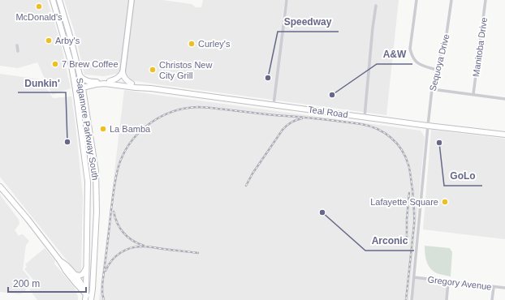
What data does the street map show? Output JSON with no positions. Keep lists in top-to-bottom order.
{
  "streets": {
    "main road": ["Teal Road", "Sagamore Parkway South"],
    "street": ["Manitoba Drive", "Sequoya Drive", "Gregory Avenue"]
  },
  "crossings": [
    ["Sequoya Drive", "Teal Road"],
    ["Sequoya Drive", "Gregory Avenue"],
    ["Teal Road", "Sagamore Parkway South"]
  ],
  "places": [
    "McDonald's",
    "Arby's",
    "Curley's",
    "7 Brew Coffee",
    "Christos New City Grill",
    "Speedway",
    "A&W",
    "La Bamba",
    "Dunkin'",
    "GoLo",
    "Lafayette Square",
    "Arconic"
  ],
  "scale_bar": "200 m"
}
